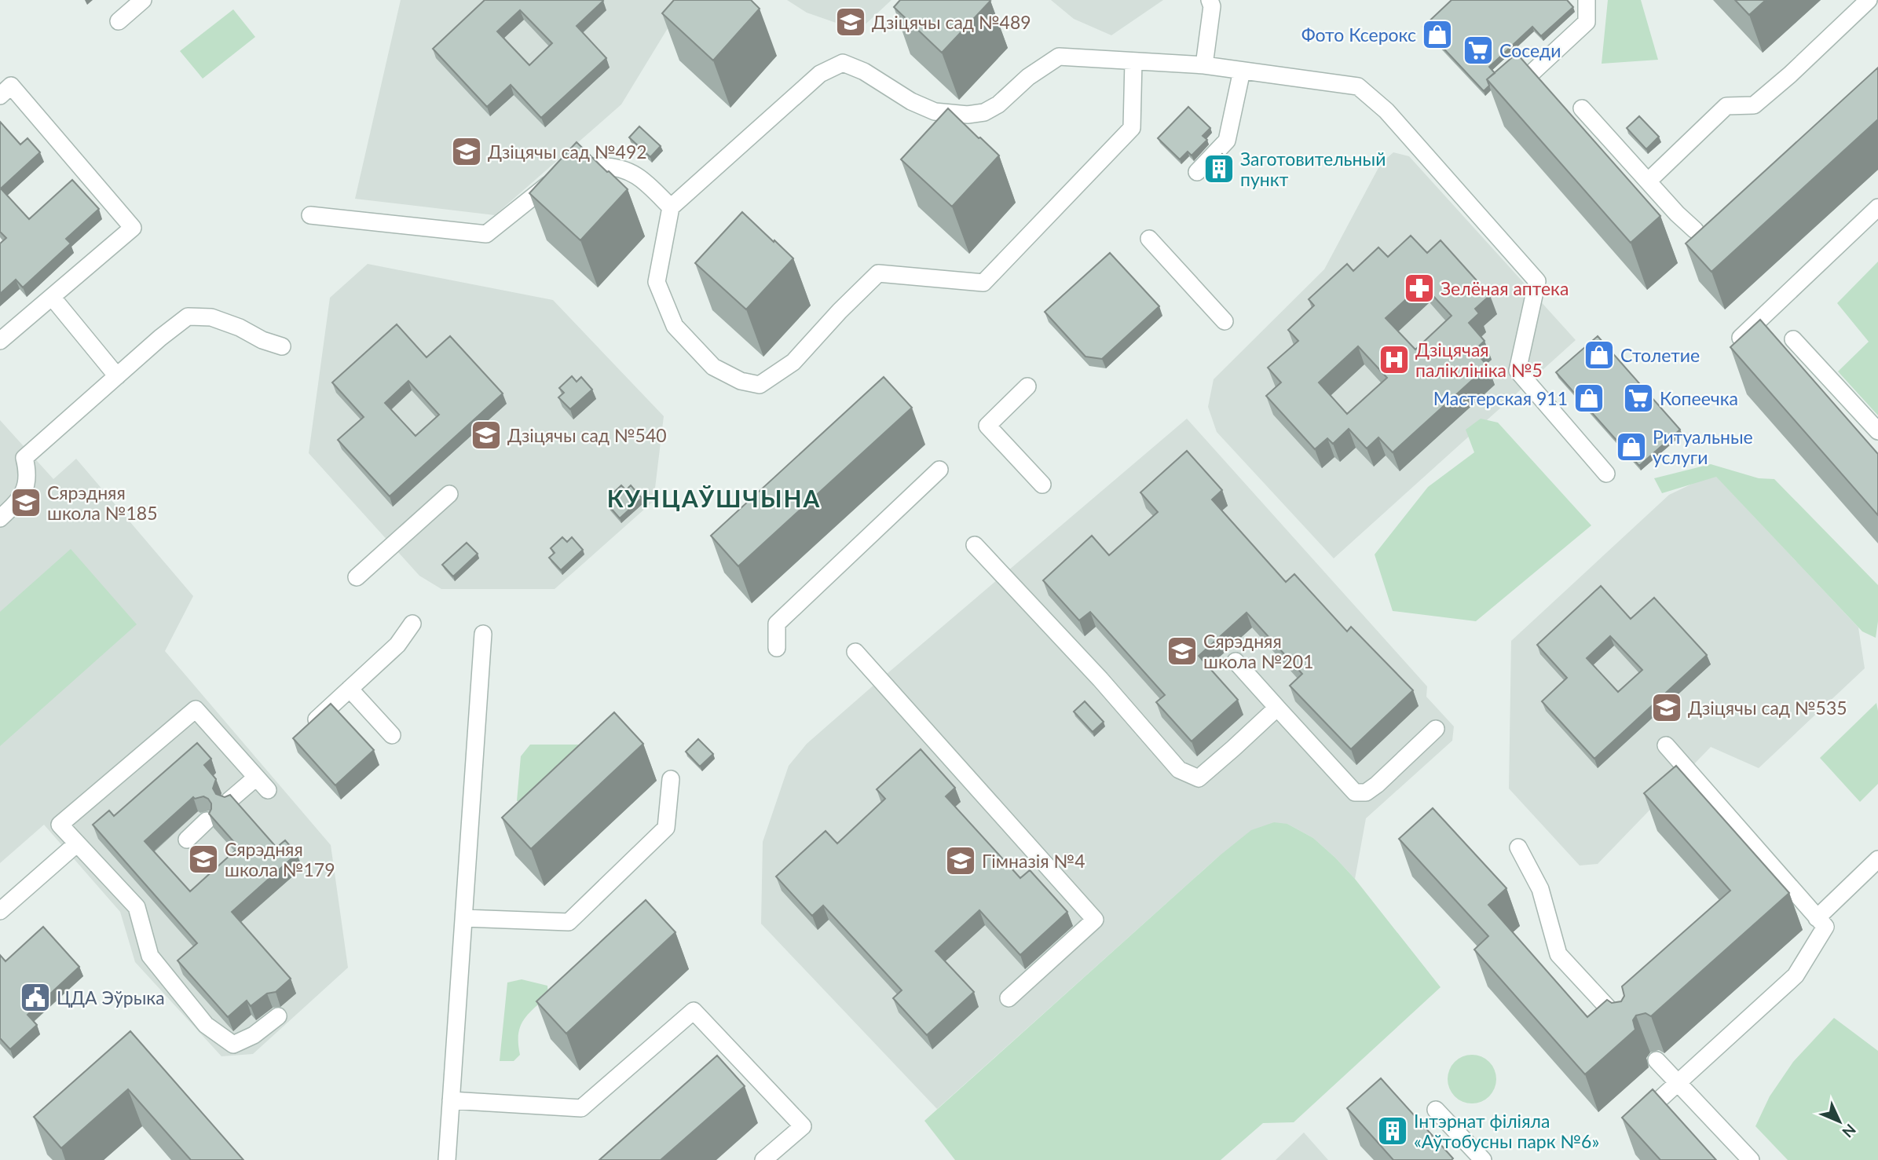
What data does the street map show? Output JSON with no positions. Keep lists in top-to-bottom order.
{
  "districts": ["КУНЦАЎШЧЫНА"],
  "places": {
    "school or university": [
      "Дзіцячы сад №489",
      "Дзіцячы сад №492",
      "Дзіцячы сад №540",
      "Сярэдняя школа №185",
      "Сярэдняя школа №201",
      "Дзіцячы сад №535",
      "Сярэдняя школа №179",
      "Гімназія №4"
    ],
    "shop": [
      "Фото Ксерокс",
      "Столетие",
      "Мастерская 911",
      "Ритуальные услуги"
    ],
    "supermarket": ["Соседи", "Копеечка"],
    "building": ["Заготовительный пункт", "Інтэрнат філіяла «Аўтобусны парк №6»"],
    "pharmacy": ["Зелёная аптека"],
    "hospital": ["Дзіцячая паліклініка №5"],
    "public building": ["ЦДА Эўрыка"]
  },
  "north": "bottom right"
}
